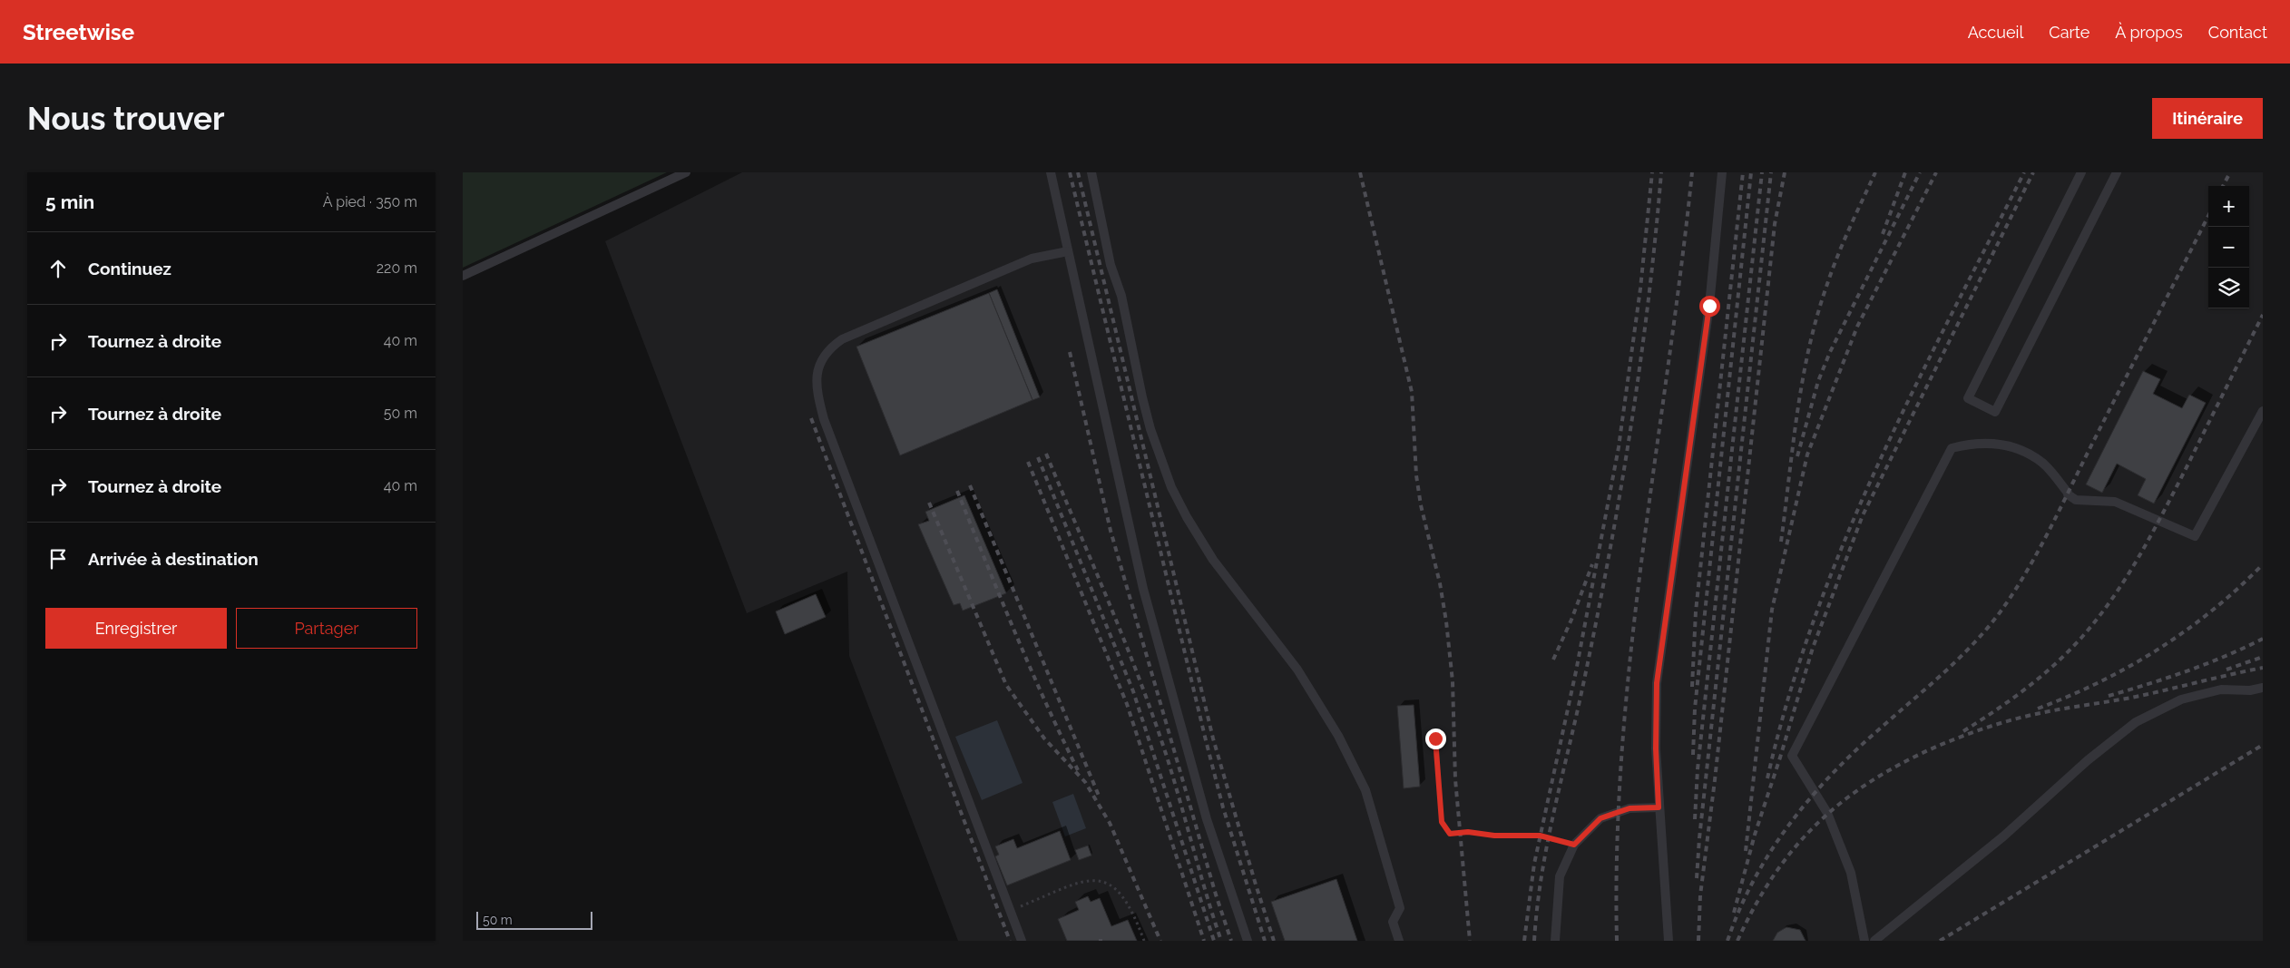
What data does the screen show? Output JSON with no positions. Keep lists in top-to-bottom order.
{
  "scale_bar": "50 m",
  "page": {
    "header": "Streetwise",
    "nav": [
      "Accueil",
      "Carte",
      "À propos",
      "Contact"
    ],
    "buttons": [
      "Itinéraire",
      ["Enregistrer", "Partager"]
    ],
    "title": "Nous trouver",
    "heading": ["5 min", "À pied · 350 m"],
    "map_buttons": ["+", "−"],
    "list": [
      ["Continuez", "220 m"],
      ["Tournez à droite", "40 m"],
      ["Tournez à droite", "50 m"],
      ["Tournez à droite", "40 m"],
      "Arrivée à destination"
    ],
    "scale": "50 m"
  }
}
